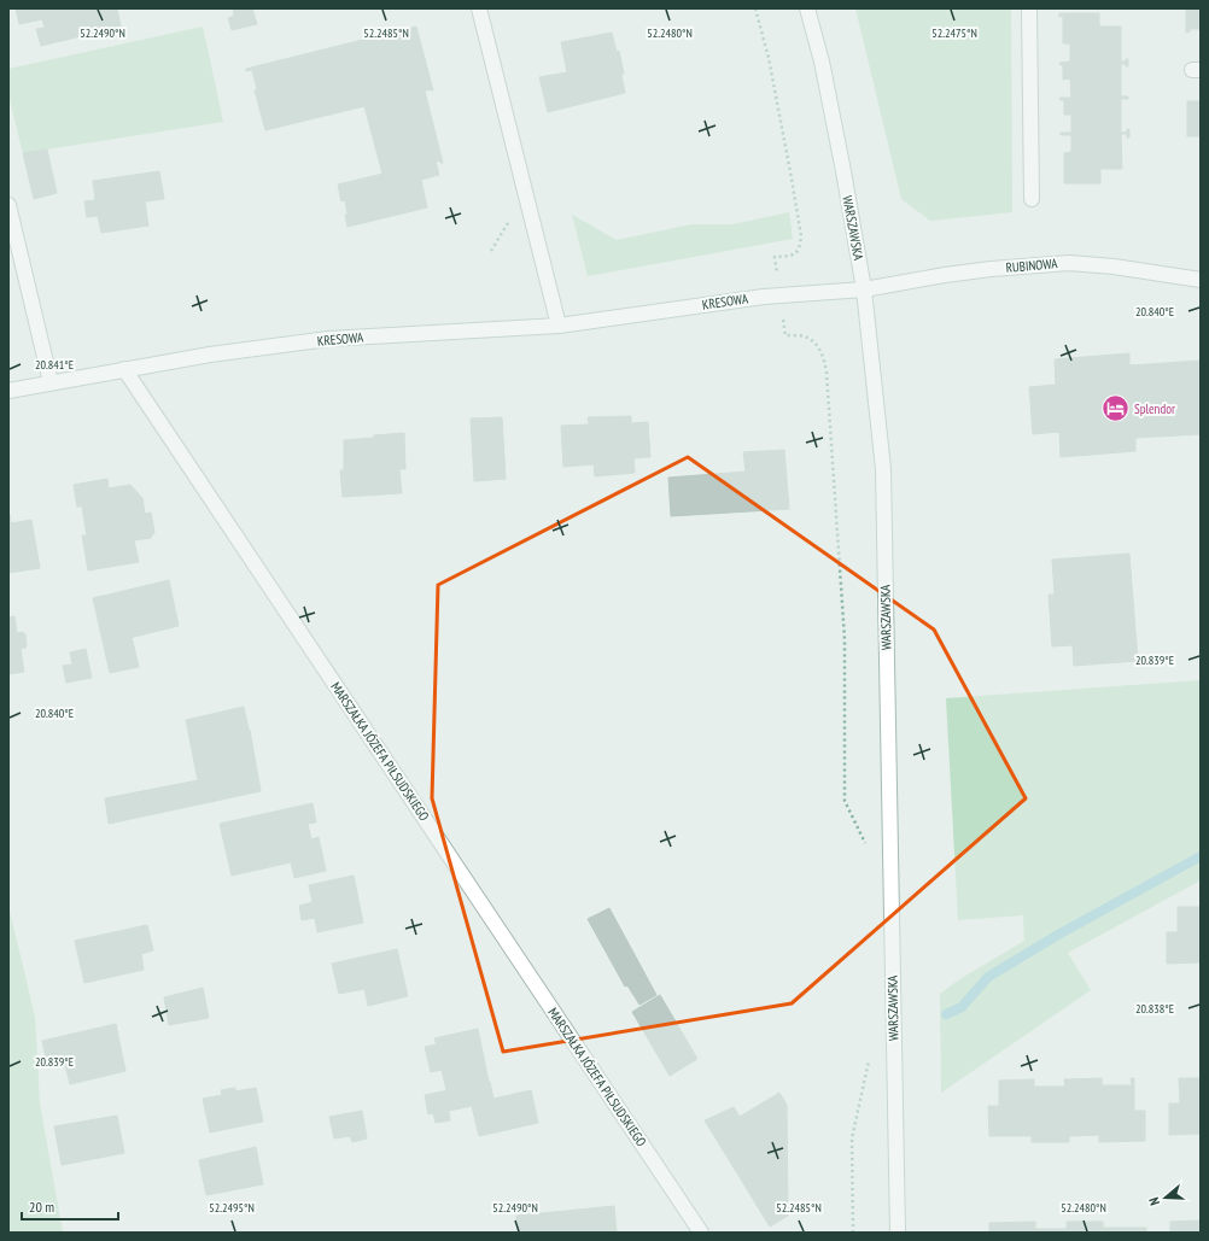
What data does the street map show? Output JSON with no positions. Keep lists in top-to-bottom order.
{
  "streets": {
    "street": [
      "WARSZAWSKA",
      "RUBINOWA",
      "KRESOWA",
      "MARSZAŁKA JÓZEFA PIŁSUDSKIEGO"
    ]
  },
  "crossings": [
    ["WARSZAWSKA", "RUBINOWA"],
    ["WARSZAWSKA", "KRESOWA"],
    ["RUBINOWA", "KRESOWA"],
    ["KRESOWA", "MARSZAŁKA JÓZEFA PIŁSUDSKIEGO"]
  ],
  "places": {
    "hotel": ["Splendor"]
  },
  "scale_bar": "20 m",
  "north": "left",
  "coordinates": [
    "52.2490°N",
    "52.2485°N",
    "52.2480°N",
    "52.2475°N",
    "20.840°E",
    "20.841°E",
    "20.839°E",
    "20.838°E",
    "52.2495°N"
  ]
}
